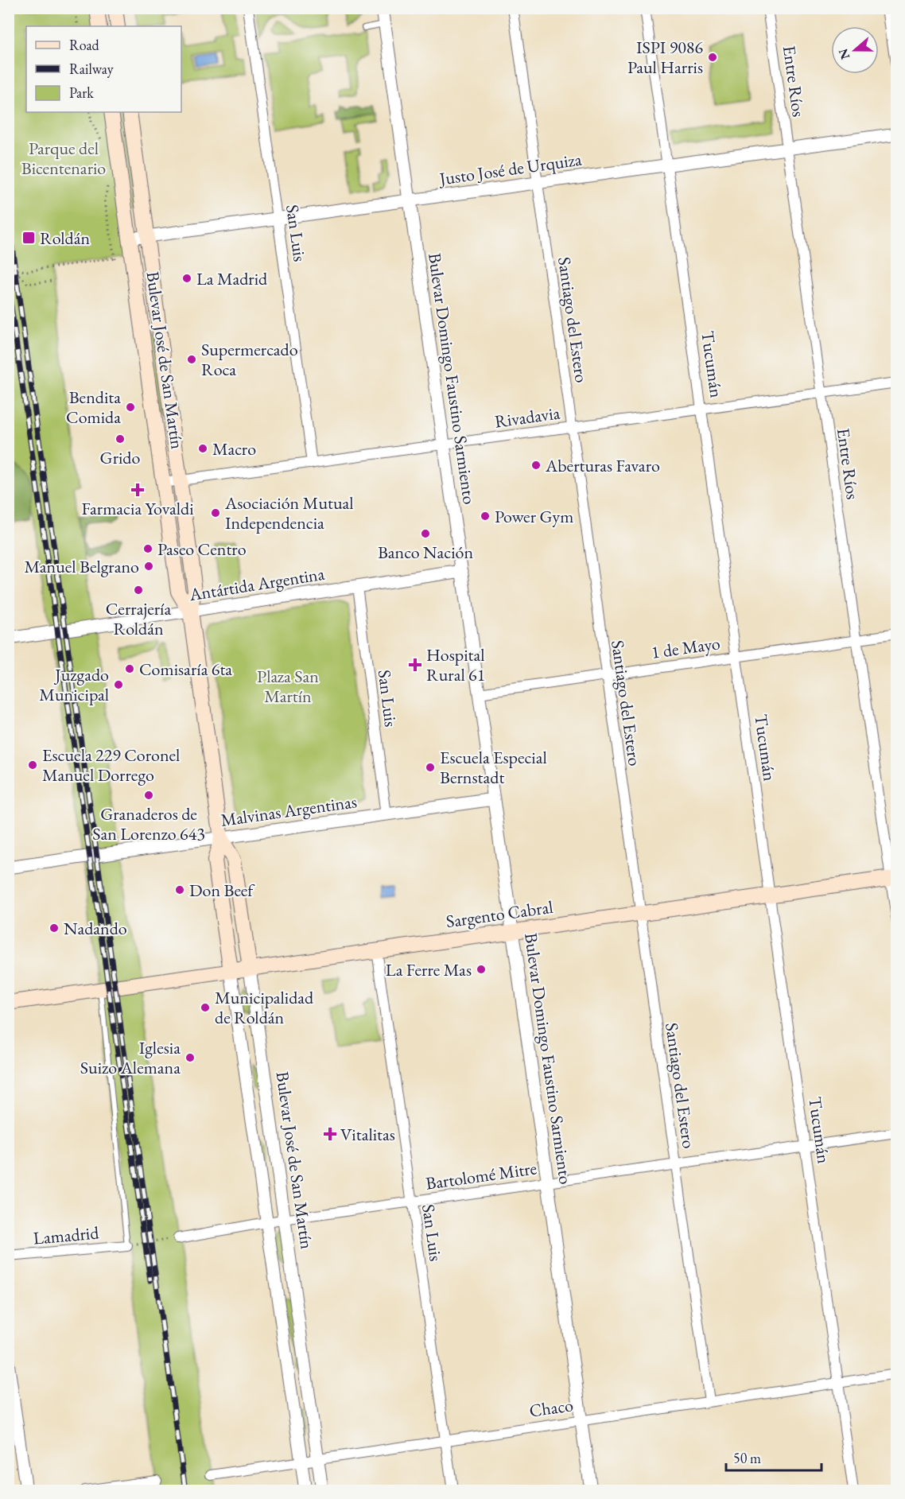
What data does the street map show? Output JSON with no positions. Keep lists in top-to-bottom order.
{
  "streets": {
    "main road": ["Bulevar José de San Martín", "Sargento Cabral"],
    "street": [
      "Entre Ríos",
      "Justo José de Urquiza",
      "San Luis",
      "Santiago del Estero",
      "Tucumán",
      "Bulevar Domingo Faustino Sarmiento",
      "Rivadavia",
      "Antártida Argentina",
      "1 de Mayo",
      "Malvinas Argentinas",
      "Bartolomé Mitre",
      "Lamadrid",
      "Chaco"
    ]
  },
  "crossings": [
    ["Entre Ríos", "Justo José de Urquiza"],
    ["Entre Ríos", "Rivadavia"],
    ["Entre Ríos", "1 de Mayo"],
    ["Entre Ríos", "Sargento Cabral"],
    ["Justo José de Urquiza", "San Luis"],
    ["Justo José de Urquiza", "Santiago del Estero"],
    ["Justo José de Urquiza", "Bulevar José de San Martín"],
    ["Justo José de Urquiza", "Tucumán"],
    ["Justo José de Urquiza", "Bulevar Domingo Faustino Sarmiento"],
    ["San Luis", "Rivadavia"],
    ["San Luis", "Antártida Argentina"],
    ["San Luis", "Malvinas Argentinas"],
    ["San Luis", "Sargento Cabral"],
    ["San Luis", "Bartolomé Mitre"],
    ["San Luis", "Chaco"],
    ["Santiago del Estero", "Rivadavia"],
    ["Santiago del Estero", "1 de Mayo"],
    ["Santiago del Estero", "Sargento Cabral"],
    ["Santiago del Estero", "Bartolomé Mitre"],
    ["Santiago del Estero", "Chaco"],
    ["Bulevar José de San Martín", "Rivadavia"],
    ["Bulevar José de San Martín", "Antártida Argentina"],
    ["Bulevar José de San Martín", "Malvinas Argentinas"],
    ["Bulevar José de San Martín", "Sargento Cabral"],
    ["Bulevar José de San Martín", "Bartolomé Mitre"],
    ["Bulevar José de San Martín", "Chaco"],
    ["Tucumán", "Rivadavia"],
    ["Tucumán", "1 de Mayo"],
    ["Tucumán", "Sargento Cabral"],
    ["Tucumán", "Bartolomé Mitre"],
    ["Tucumán", "Chaco"],
    ["Bulevar Domingo Faustino Sarmiento", "Rivadavia"],
    ["Bulevar Domingo Faustino Sarmiento", "Antártida Argentina"],
    ["Bulevar Domingo Faustino Sarmiento", "1 de Mayo"],
    ["Bulevar Domingo Faustino Sarmiento", "Malvinas Argentinas"],
    ["Bulevar Domingo Faustino Sarmiento", "Sargento Cabral"],
    ["Bulevar Domingo Faustino Sarmiento", "Bartolomé Mitre"],
    ["Bulevar Domingo Faustino Sarmiento", "Chaco"]
  ],
  "parks": ["Parque del Bicentenario", "Plaza San Martín"],
  "places": {
    "other": [
      "ISPI 9086 Paul Harris",
      "La Madrid",
      "Supermercado Roca",
      "Bendita Comida",
      "Grido",
      "Macro",
      "Aberturas Favaro",
      "Asociación Mutual Independencia",
      "Power Gym",
      "Banco Nación",
      "Paseo Centro",
      "Manuel Belgrano",
      "Cerrajería Roldán",
      "Comisaría 6ta",
      "Juzgado Municipal",
      "Escuela 229 Coronel Manuel Dorrego",
      "Escuela Especial Bernstadt",
      "Granaderos de San Lorenzo 643",
      "Don Beef",
      "Nadando",
      "La Ferre Mas",
      "Municipalidad de Roldán",
      "Iglesia Suizo Alemana"
    ],
    "transit": ["Roldán"],
    "health": ["Farmacia Yovaldi", "Hospital Rural 61", "Vitalitas"]
  },
  "legend": ["Road", "Railway", "Park"],
  "scale_bar": "50 m",
  "north": "left"
}
